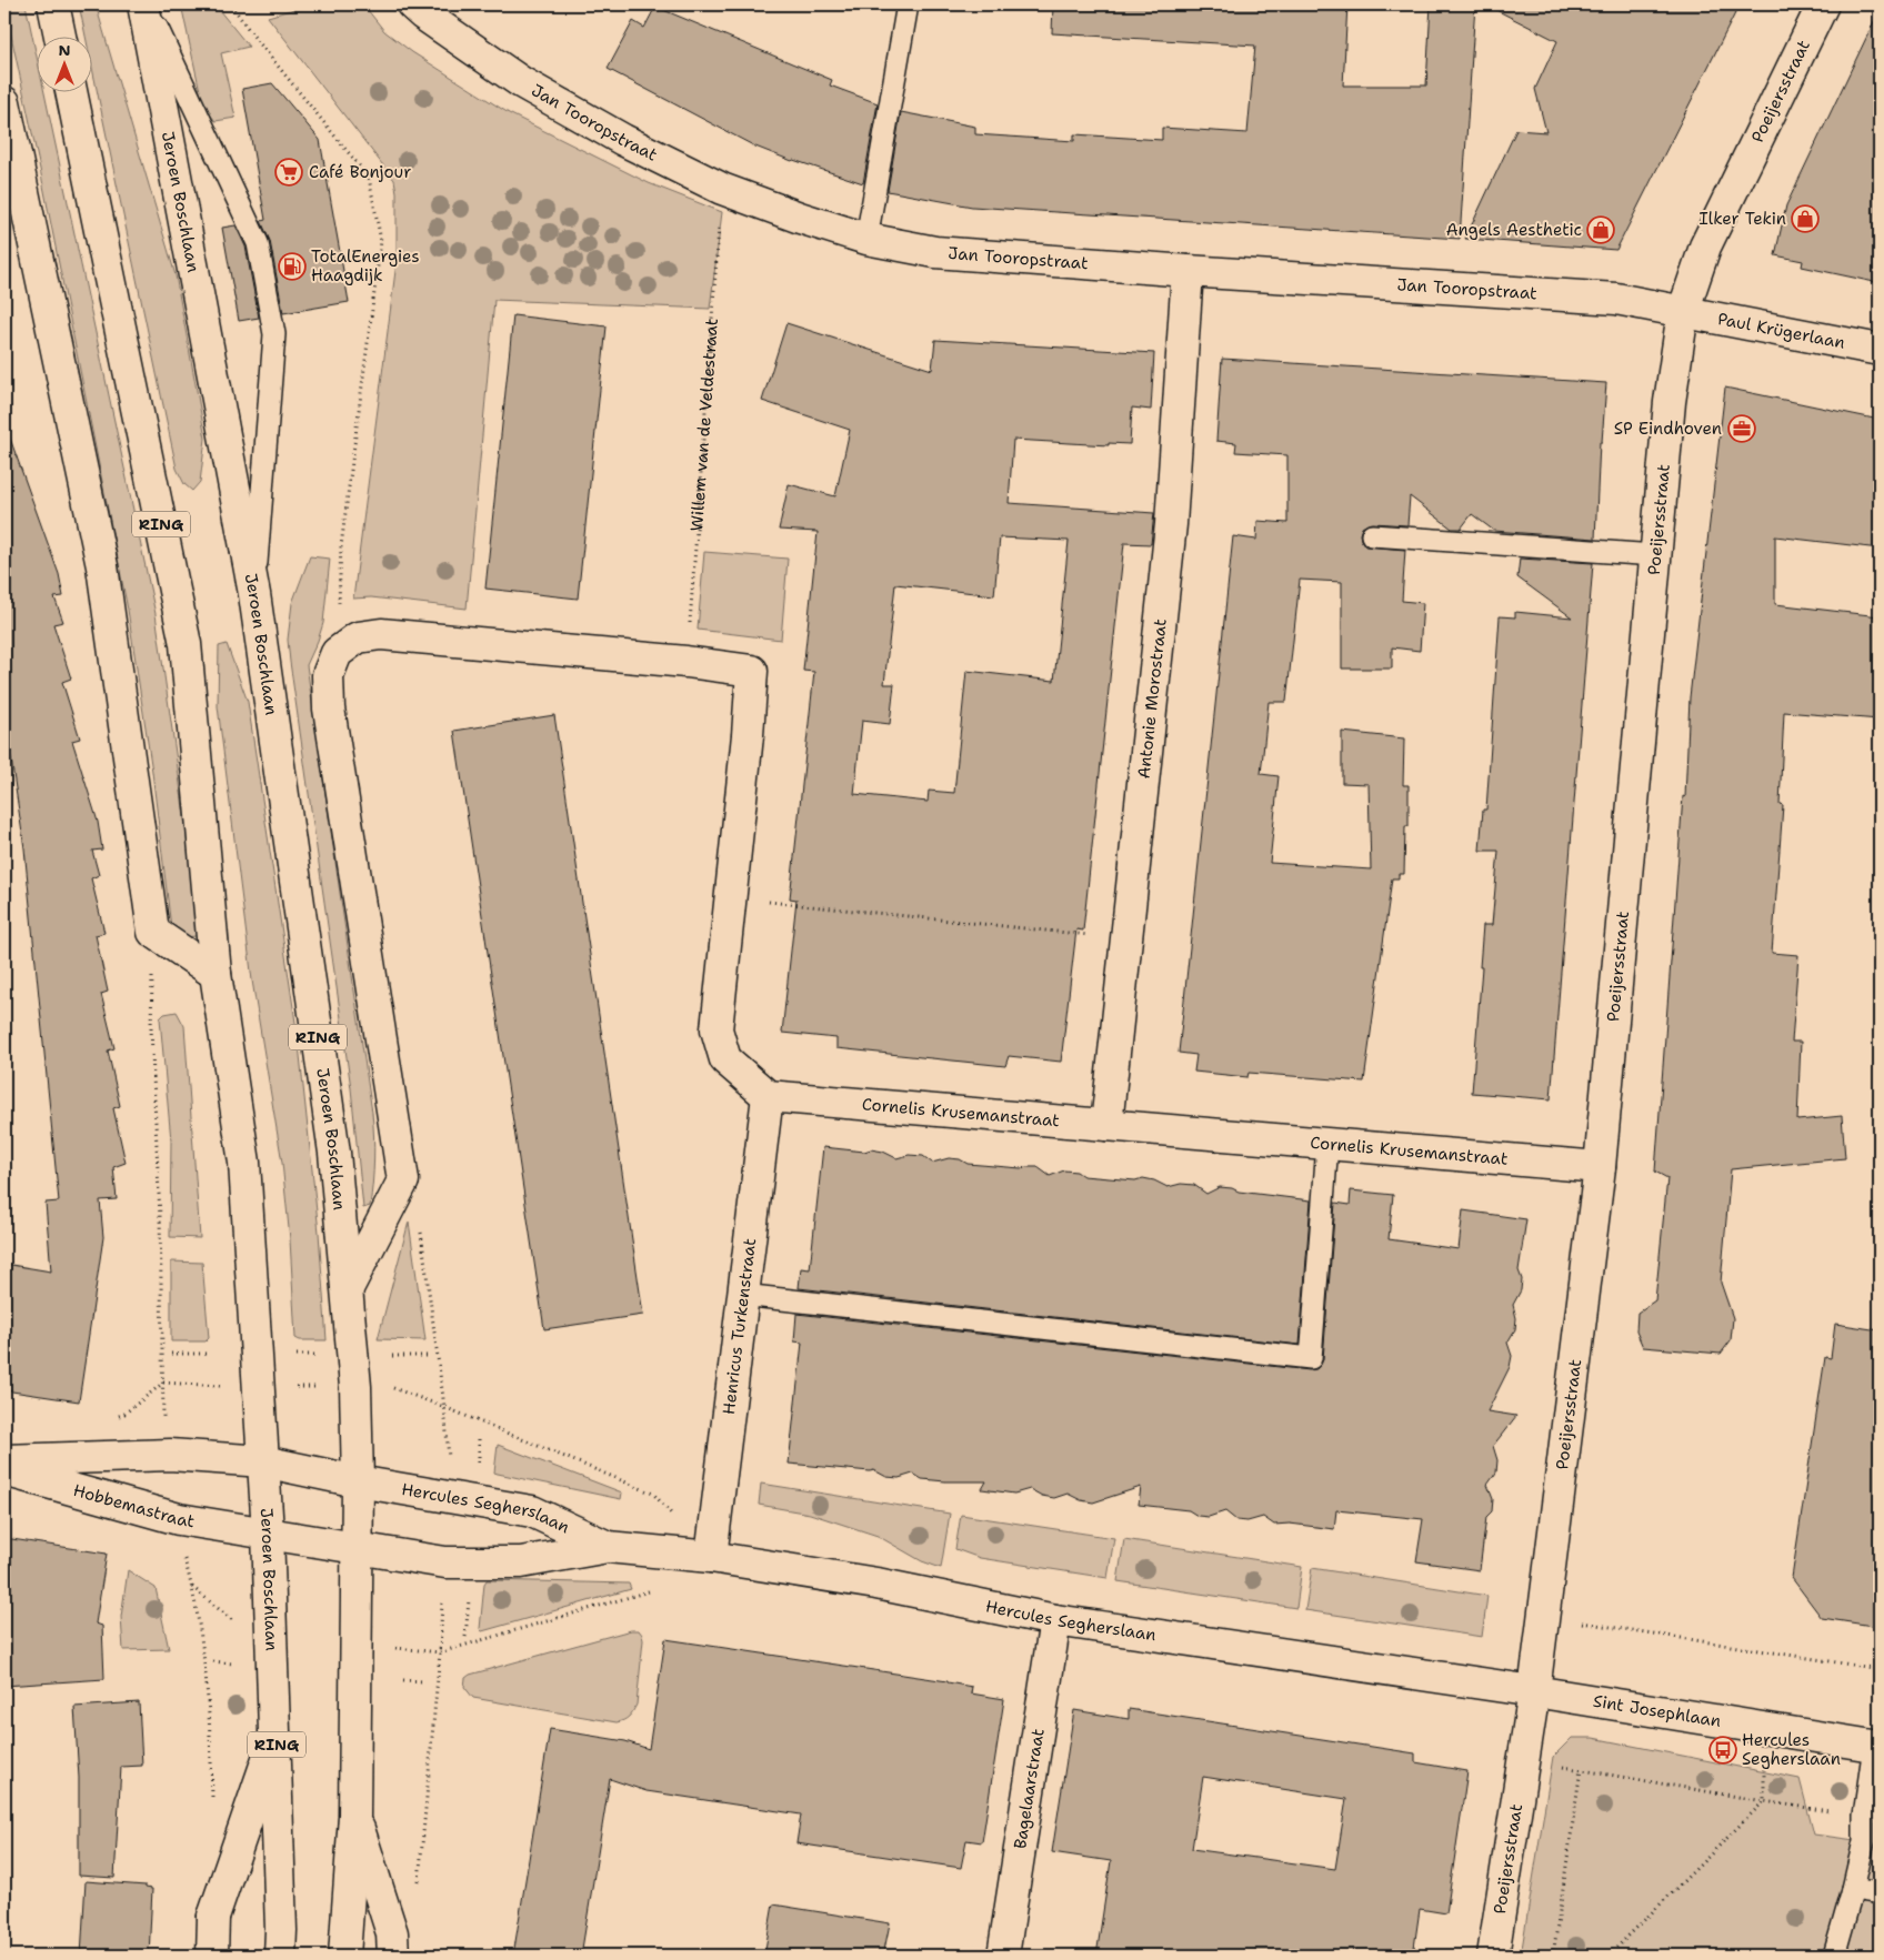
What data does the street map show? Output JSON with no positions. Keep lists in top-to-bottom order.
{
  "streets": {
    "street": [
      "Poeijersstraat",
      "Jan Tooropstraat",
      "Jeroen Boschlaan",
      "Paul Krügerlaan",
      "RING",
      "Antonie Morostraat",
      "Cornelis Krusemanstraat",
      "Henricus Turkenstraat",
      "Hobbemastraat",
      "Hercules Segherslaan",
      "Sint Josephlaan",
      "Bagelaarstraat"
    ],
    "path": ["Willem van de Veldestraat"]
  },
  "crossings": [
    ["Poeijersstraat", "Jan Tooropstraat"],
    ["Poeijersstraat", "Paul Krügerlaan"],
    ["Poeijersstraat", "Cornelis Krusemanstraat"],
    ["Poeijersstraat", "Hercules Segherslaan"],
    ["Poeijersstraat", "Sint Josephlaan"],
    ["Jan Tooropstraat", "Paul Krügerlaan"],
    ["Jan Tooropstraat", "Willem van de Veldestraat"],
    ["Jan Tooropstraat", "Antonie Morostraat"],
    ["Jeroen Boschlaan", "Hobbemastraat"],
    ["Jeroen Boschlaan", "Hercules Segherslaan"],
    ["Antonie Morostraat", "Cornelis Krusemanstraat"],
    ["Cornelis Krusemanstraat", "Henricus Turkenstraat"],
    ["Henricus Turkenstraat", "Hercules Segherslaan"],
    ["Hobbemastraat", "Hercules Segherslaan"],
    ["Hercules Segherslaan", "Sint Josephlaan"],
    ["Hercules Segherslaan", "Bagelaarstraat"]
  ],
  "places": {
    "supermarket": ["Café Bonjour"],
    "shop": ["Ilker Tekin", "Angels Aesthetic"],
    "fuel station": ["TotalEnergies Haagdijk"],
    "office": ["SP Eindhoven"],
    "bus stop": ["Hercules Segherslaan"]
  },
  "north": "top"
}
